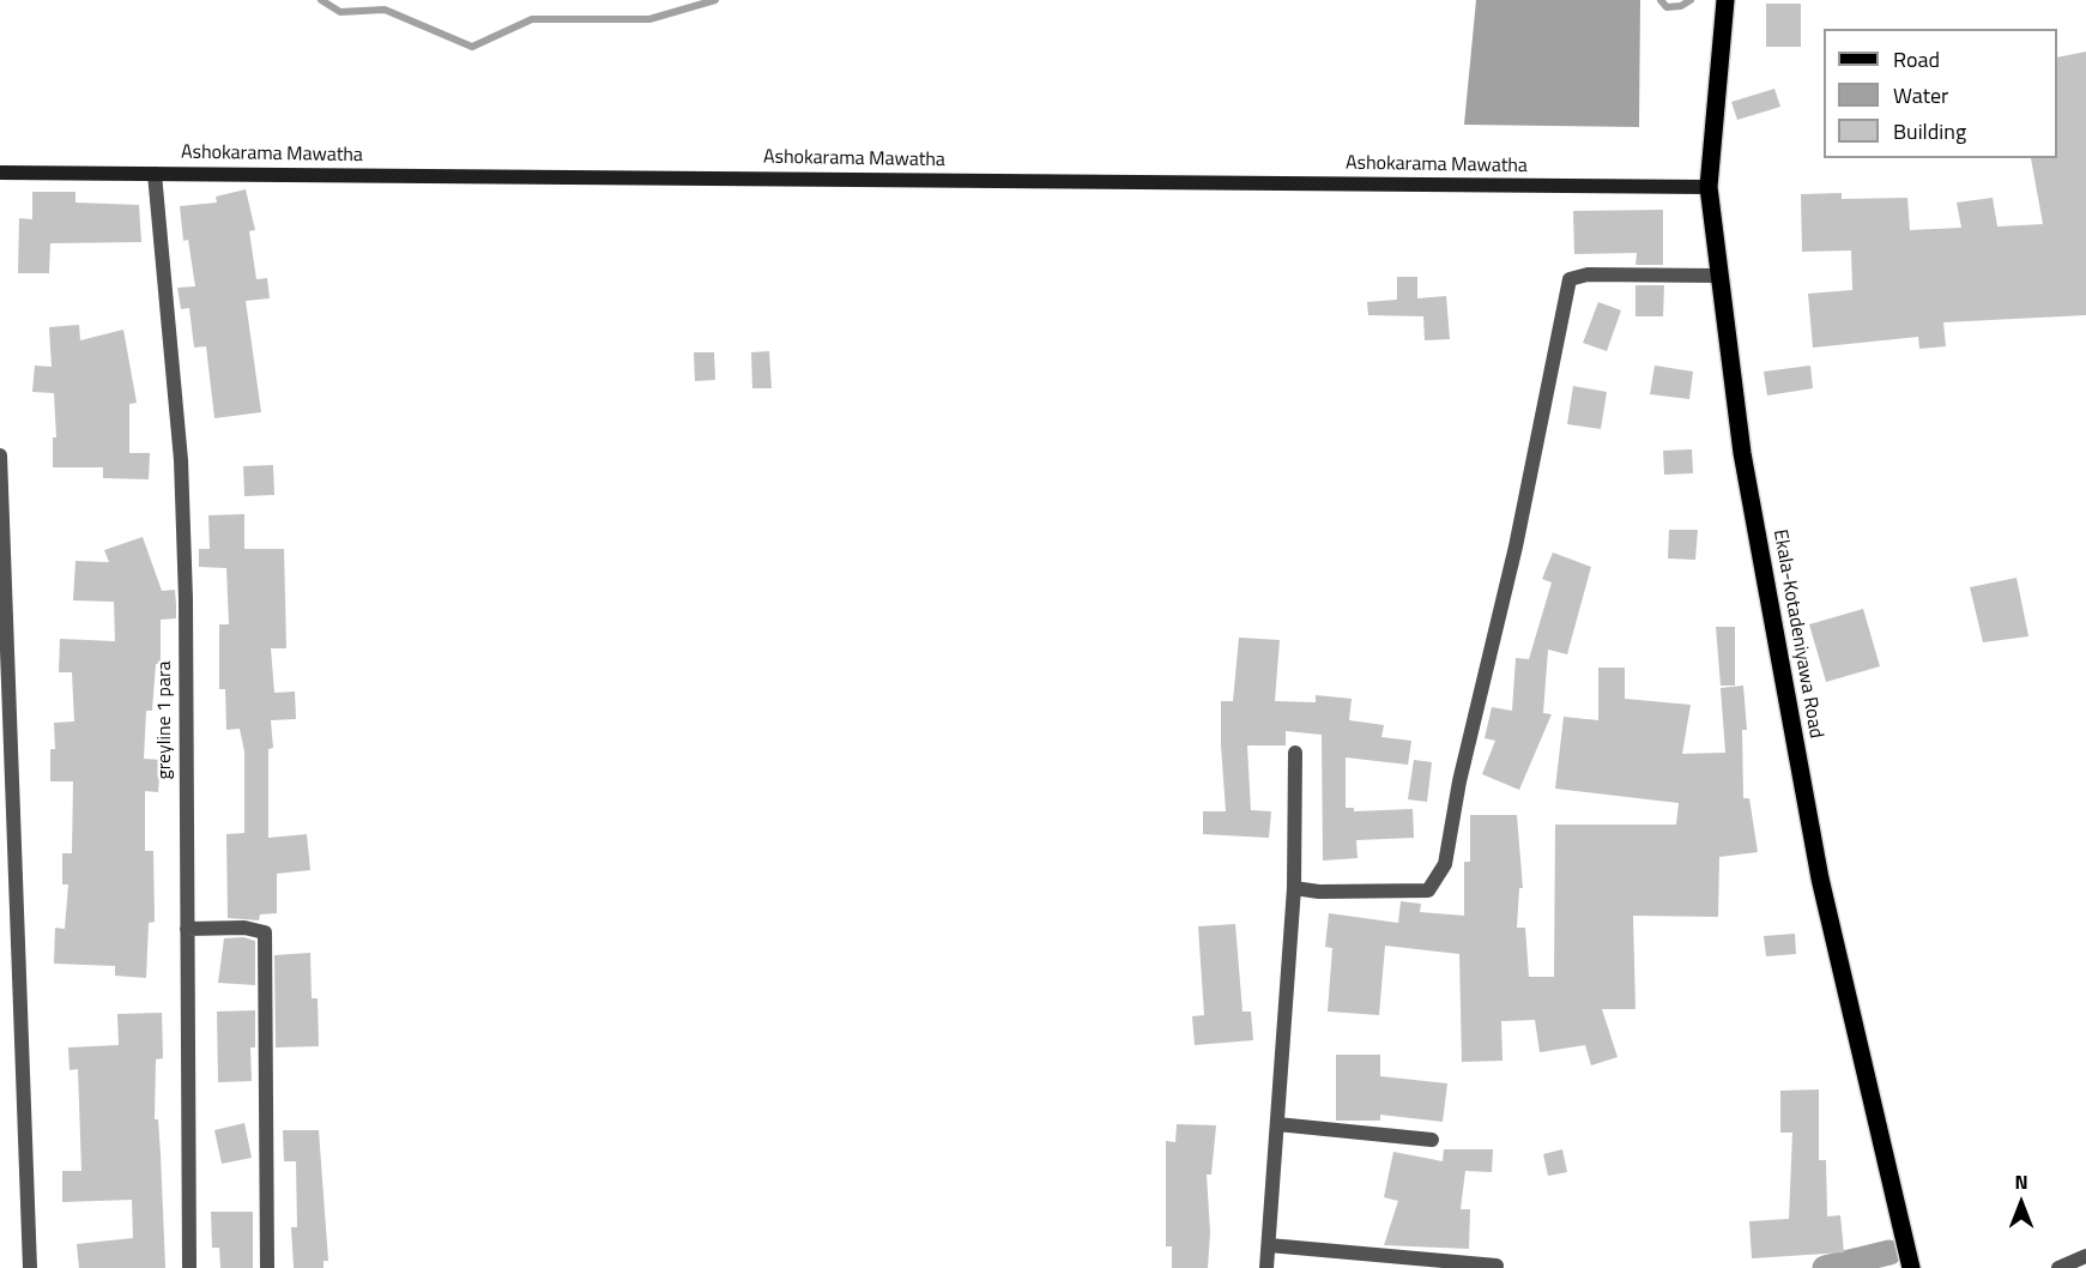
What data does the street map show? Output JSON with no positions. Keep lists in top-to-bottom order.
{
  "streets": {
    "main road": ["Ekala-Kotadeniyawa Road"],
    "street": ["Ashokarama Mawatha", "greyline 1 para"]
  },
  "crossings": [
    ["Ashokarama Mawatha", "Ekala-Kotadeniyawa Road"],
    ["Ashokarama Mawatha", "greyline 1 para"]
  ],
  "legend": ["Road", "Water", "Building"],
  "north": "top"
}
